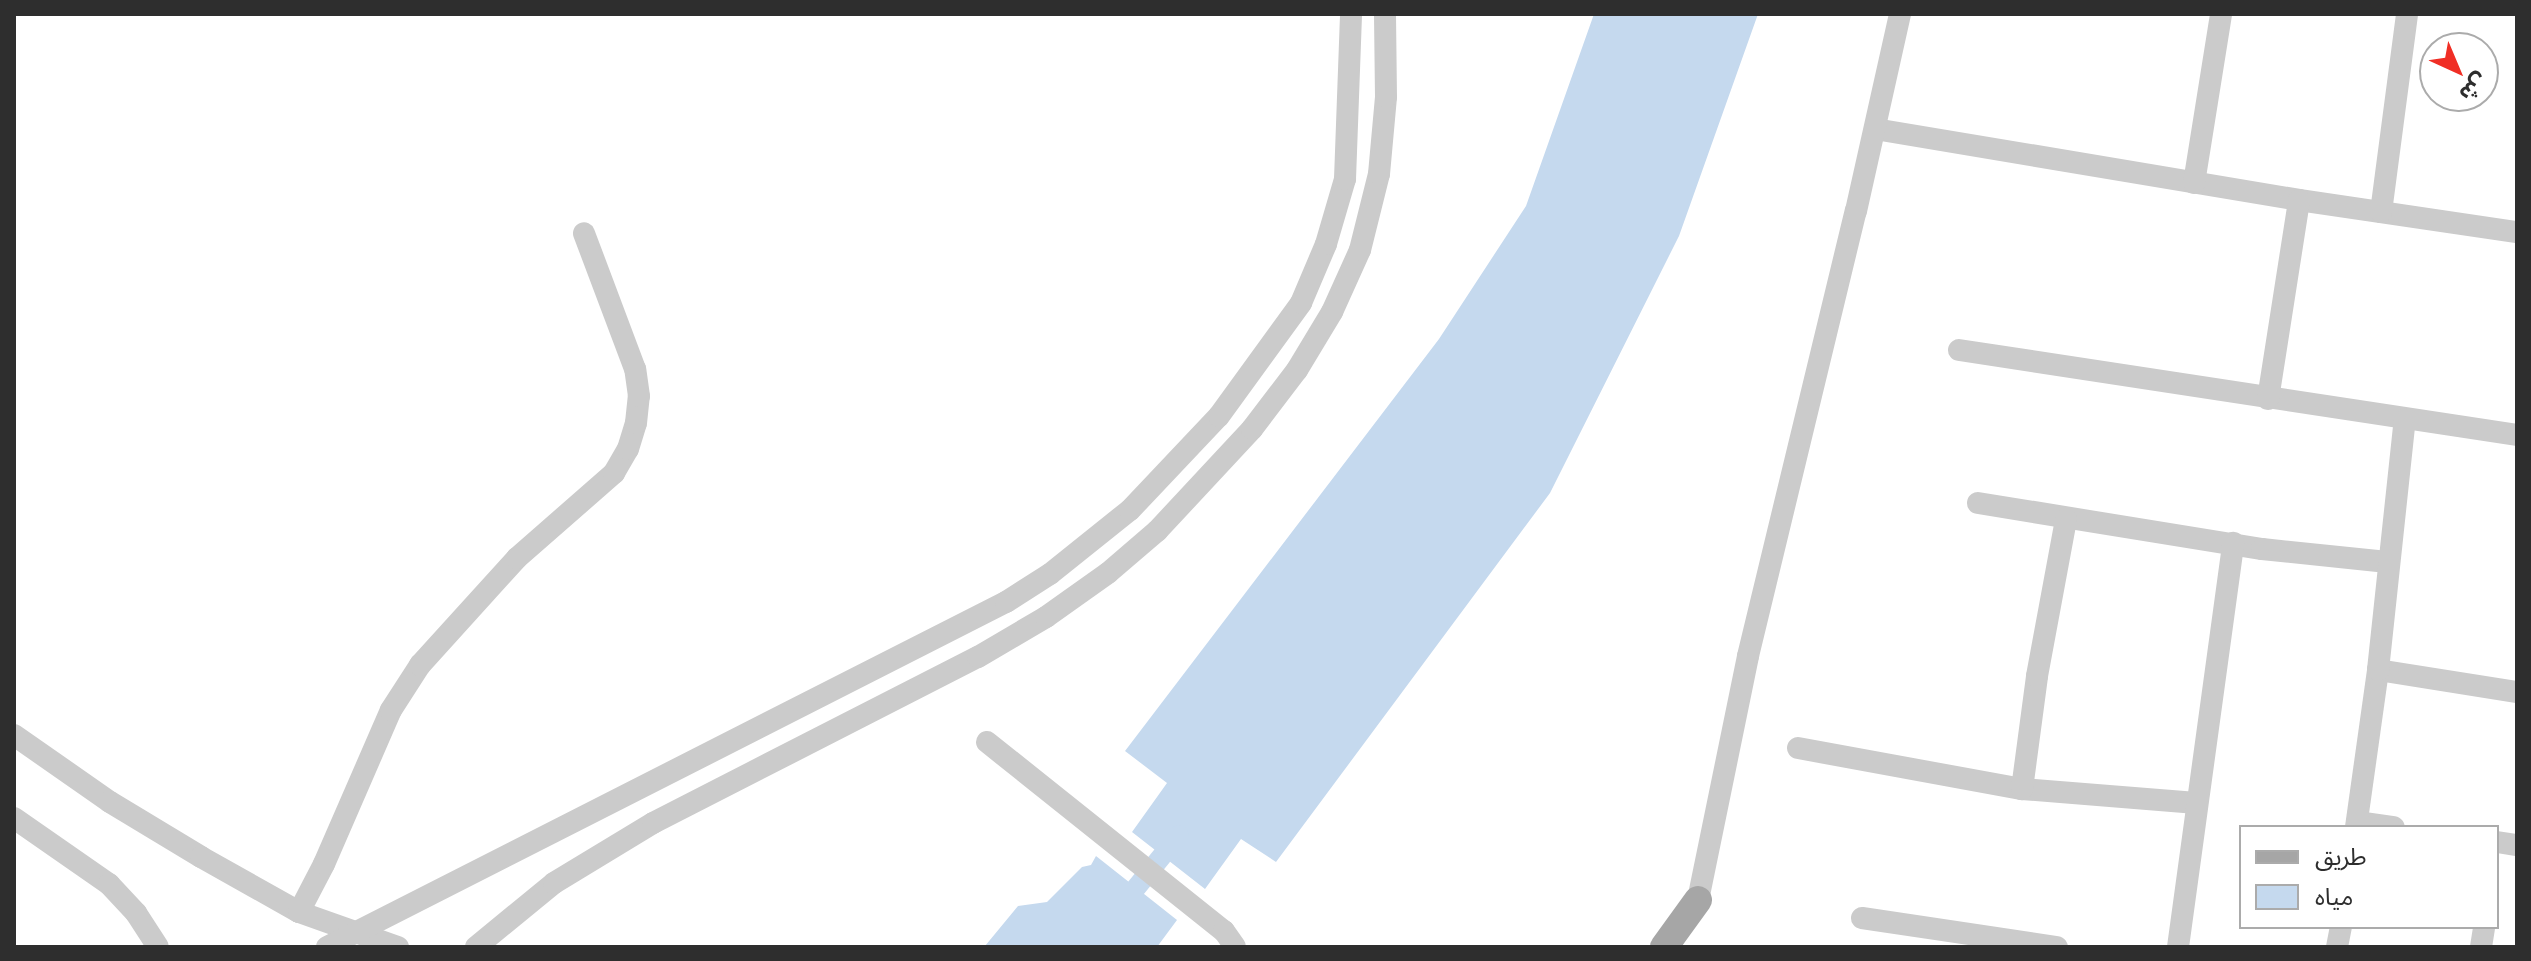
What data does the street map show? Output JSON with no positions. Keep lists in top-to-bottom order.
{
  "legend": ["طريق", "مياه"],
  "north": "bottom right"
}
